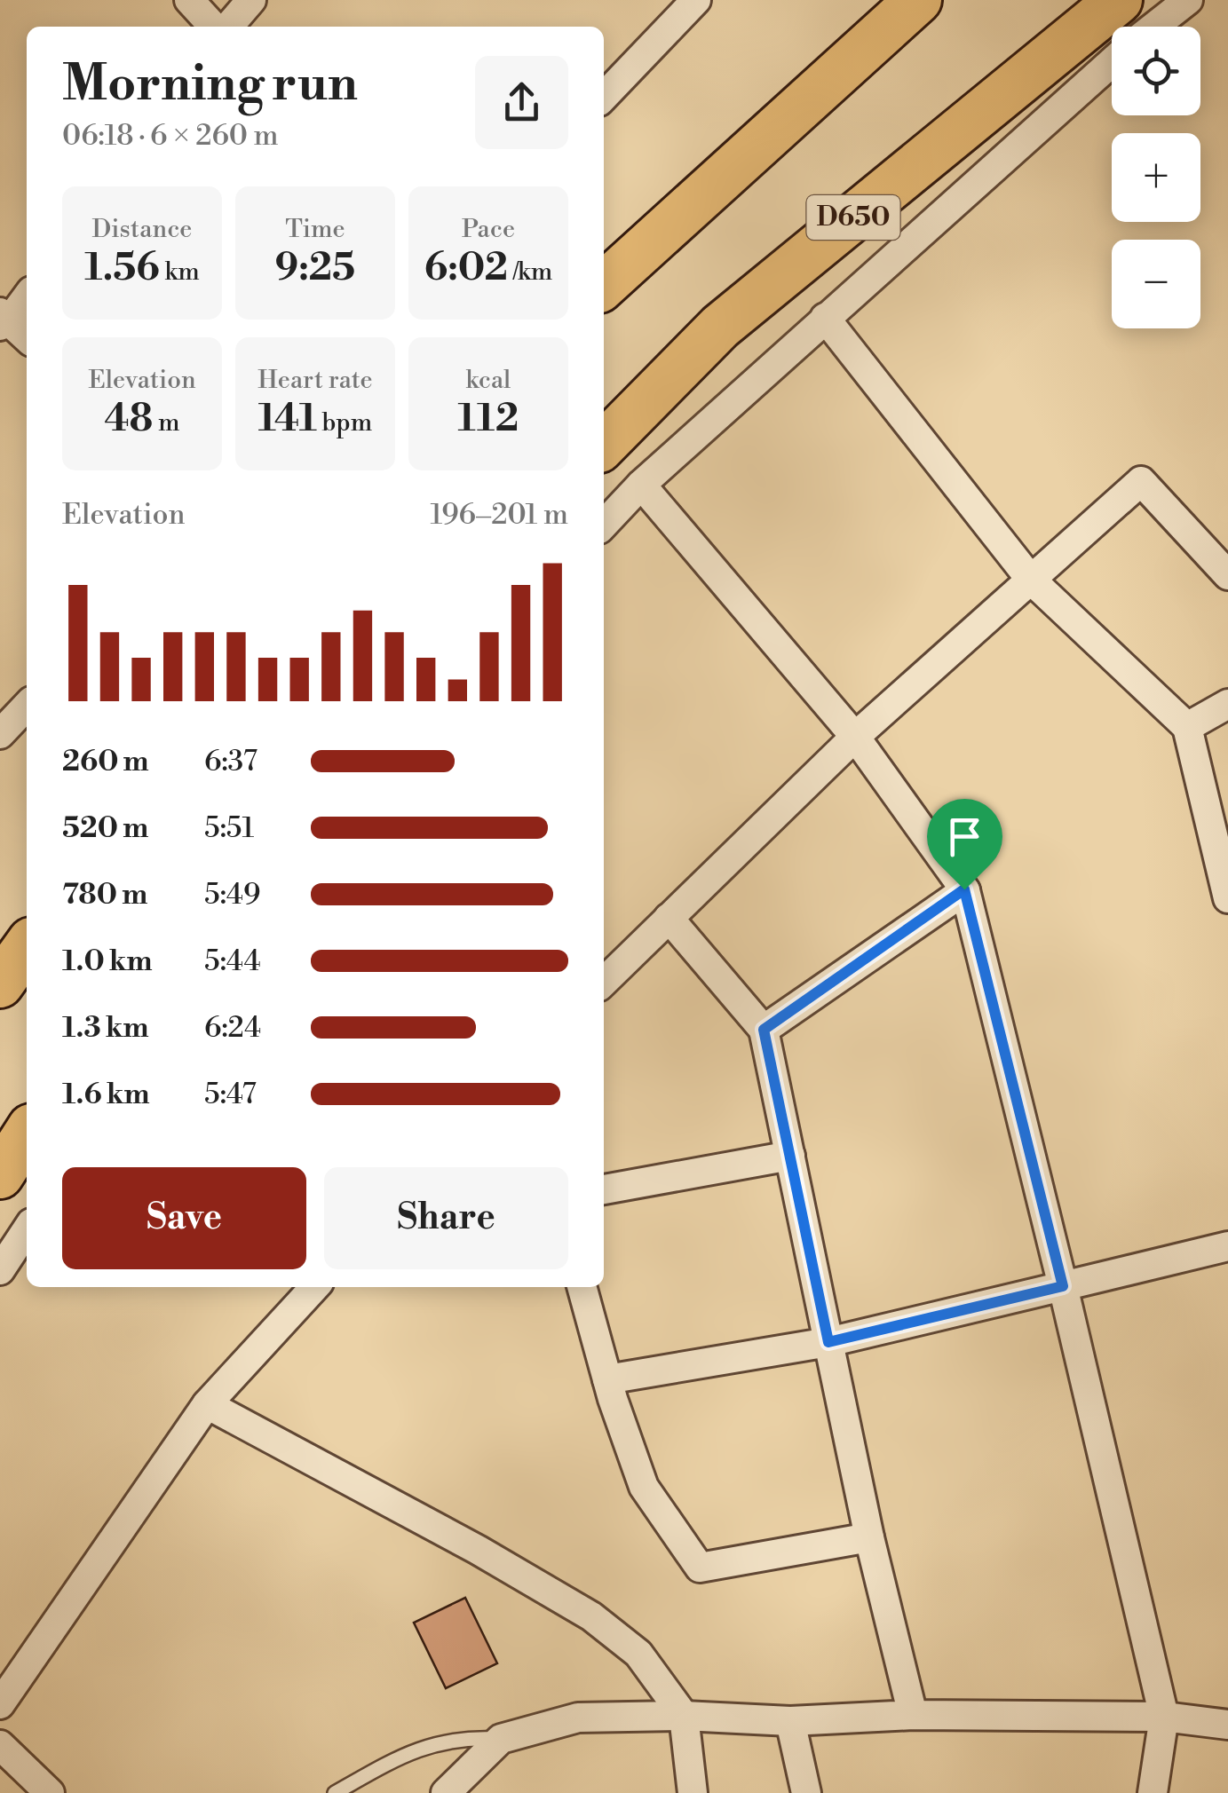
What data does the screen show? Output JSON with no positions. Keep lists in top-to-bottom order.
{
  "streets": {
    "highway": ["D650"]
  },
  "page": {
    "map_buttons": ["+", "−"],
    "heading": ["Morning run", "06:18 · 6 × 260 m"],
    "stats": [
      ["Distance", "1.56 km"],
      ["Time", "9:25"],
      ["Pace", "6:02 /km"],
      ["Elevation", "48 m"],
      ["Heart rate", "141 bpm"],
      ["kcal", "112"]
    ],
    "chart": ["Elevation", "196–201 m"],
    "list": [
      {
        "name": "260 m",
        "note": "6:37"
      },
      {
        "name": "520 m",
        "note": "5:51"
      },
      {
        "name": "780 m",
        "note": "5:49"
      },
      {
        "name": "1.0 km",
        "note": "5:44"
      },
      {
        "name": "1.3 km",
        "note": "6:24"
      },
      {
        "name": "1.6 km",
        "note": "5:47"
      }
    ],
    "buttons": ["Save", "Share"]
  }
}
